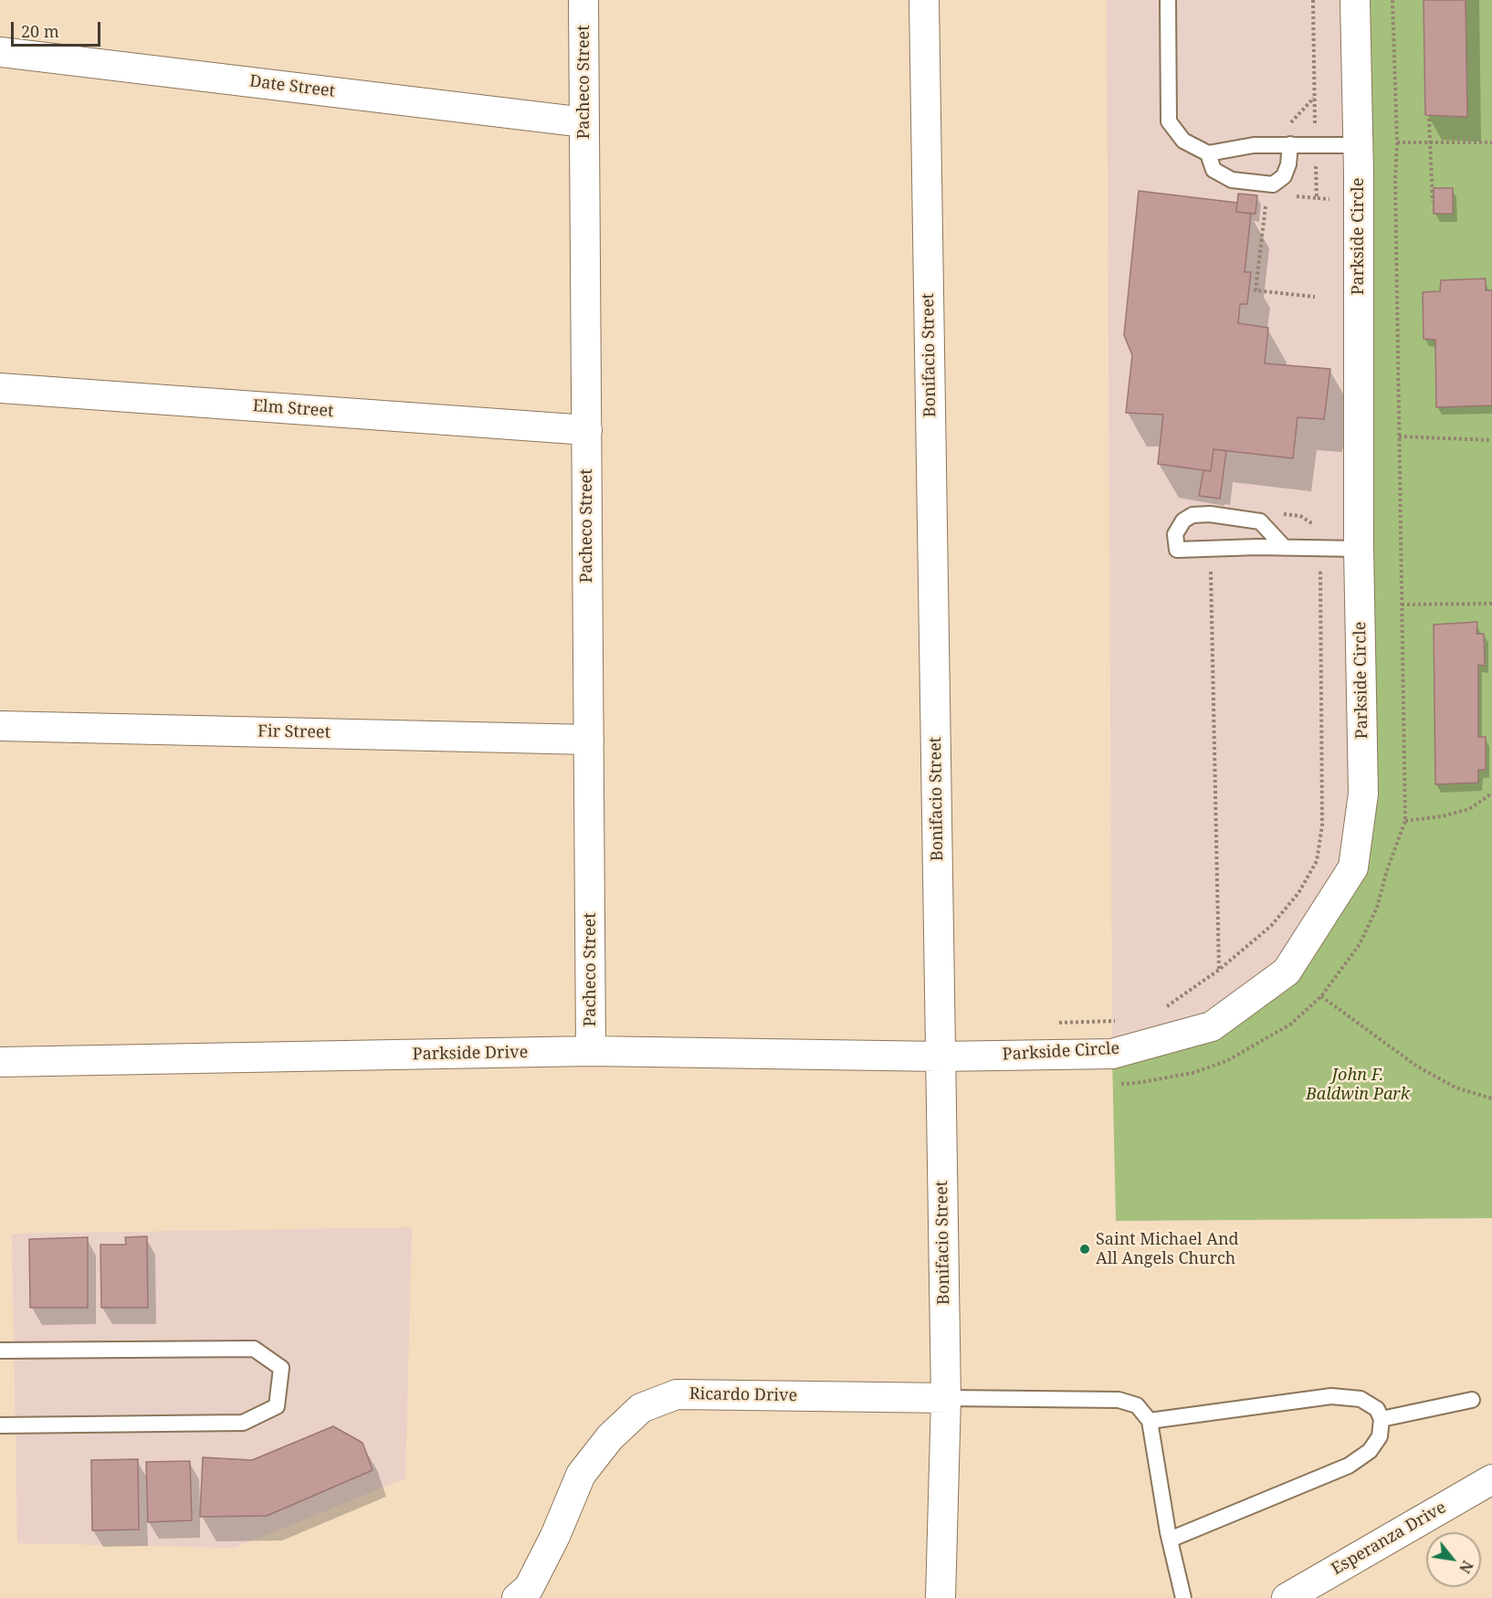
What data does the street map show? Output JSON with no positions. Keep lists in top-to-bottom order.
{
  "streets": {
    "street": [
      "Pacheco Street",
      "Date Street",
      "Parkside Circle",
      "Bonifacio Street",
      "Elm Street",
      "Fir Street",
      "Parkside Drive",
      "Ricardo Drive",
      "Esperanza Drive"
    ]
  },
  "crossings": [
    ["Pacheco Street", "Date Street"],
    ["Pacheco Street", "Elm Street"],
    ["Pacheco Street", "Fir Street"],
    ["Pacheco Street", "Parkside Drive"],
    ["Parkside Circle", "Bonifacio Street"],
    ["Parkside Circle", "Parkside Drive"],
    ["Bonifacio Street", "Parkside Drive"],
    ["Bonifacio Street", "Ricardo Drive"]
  ],
  "parks": ["John F. Baldwin Park"],
  "places": ["Saint Michael And All Angels Church"],
  "scale_bar": "20 m",
  "north": "bottom right"
}
